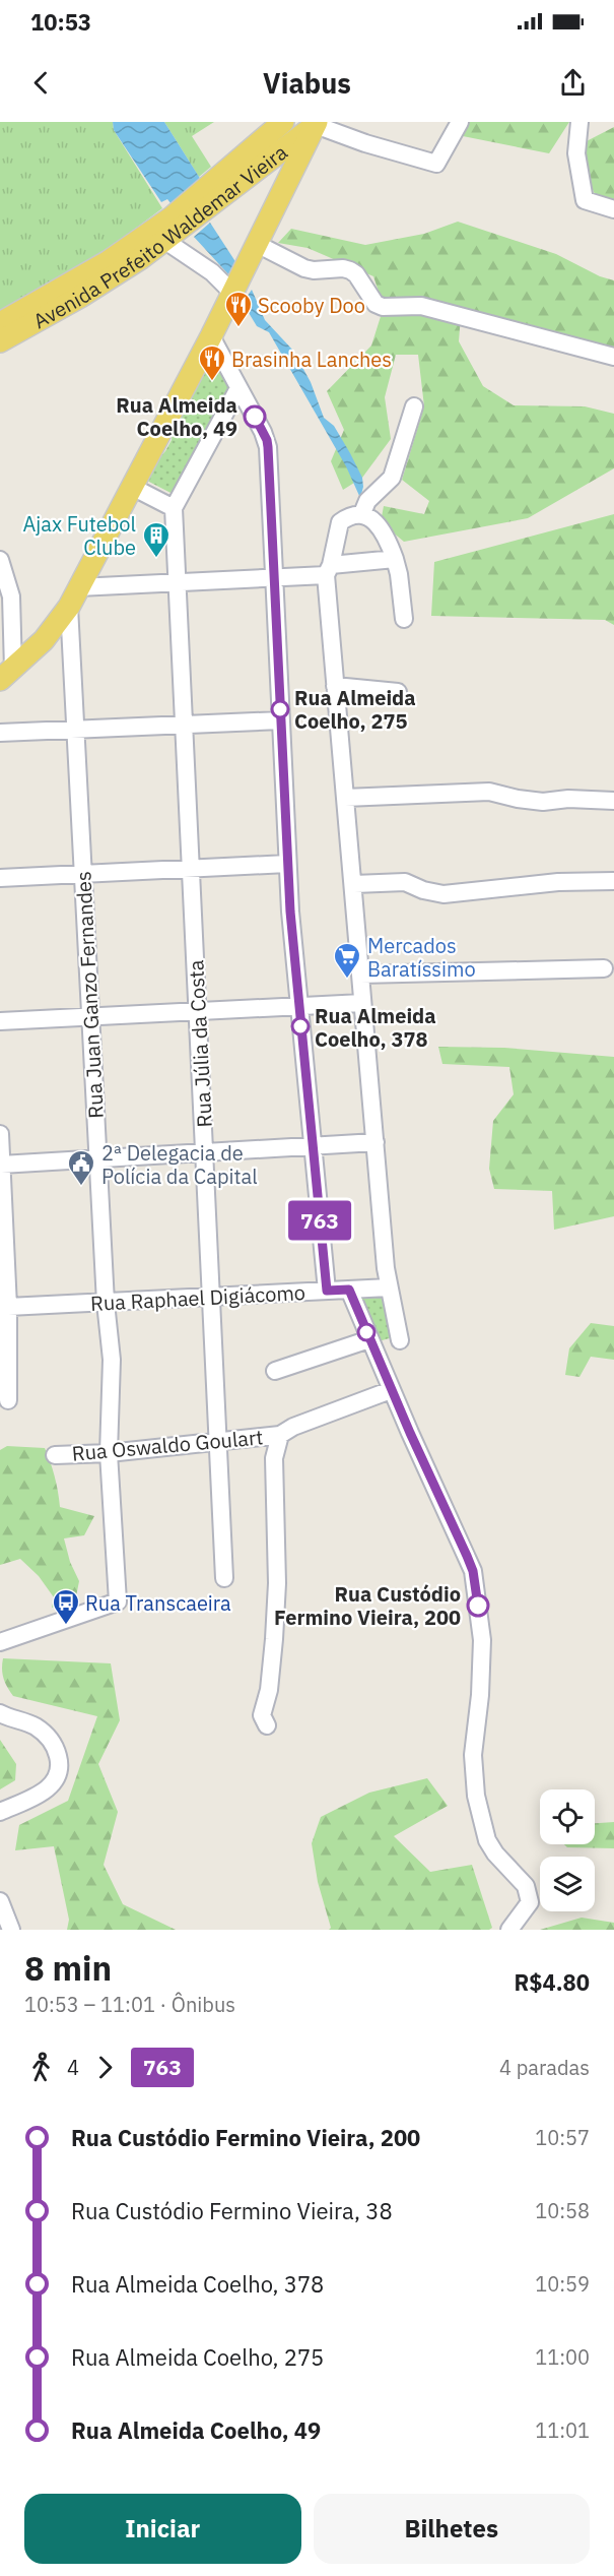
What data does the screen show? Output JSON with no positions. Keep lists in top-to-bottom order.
{
  "streets": {
    "main road": ["Avenida Prefeito Waldemar Vieira"],
    "street": [
      "Rua Juan Ganzo Fernandes",
      "Rua Júlia da Costa",
      "Rua Raphael Digiácomo",
      "Rua Oswaldo Goulart"
    ]
  },
  "crossings": [
    ["Rua Juan Ganzo Fernandes", "Rua Raphael Digiácomo"],
    ["Rua Juan Ganzo Fernandes", "Rua Oswaldo Goulart"],
    ["Rua Júlia da Costa", "Rua Raphael Digiácomo"],
    ["Rua Júlia da Costa", "Rua Oswaldo Goulart"]
  ],
  "places": {
    "restaurant": ["Scooby Doo", "Brasinha Lanches"],
    "other": [
      "Rua Almeida Coelho, 49",
      "Rua Almeida Coelho, 275",
      "Rua Almeida Coelho, 378",
      "Rua Custódio Fermino Vieira, 200"
    ],
    "building": ["Ajax Futebol Clube"],
    "supermarket": ["Mercados Baratíssimo"],
    "public building": ["2ª Delegacia de Polícia da Capital"],
    "bus stop": ["Rua Transcaeira"]
  },
  "lines": ["bus line 763"],
  "page": {
    "status": "10:53",
    "header": "Viabus",
    "on_map": "763",
    "heading": ["8 min", "10:53 – 11:01 · Ônibus", "R$4.80"],
    "legs": ["4", "763", "4 paradas"],
    "list": [
      {
        "name": "Rua Custódio Fermino Vieira, 200",
        "value": "10:57"
      },
      {
        "name": "Rua Custódio Fermino Vieira, 38",
        "value": "10:58"
      },
      {
        "name": "Rua Almeida Coelho, 378",
        "value": "10:59"
      },
      {
        "name": "Rua Almeida Coelho, 275",
        "value": "11:00"
      },
      {
        "name": "Rua Almeida Coelho, 49",
        "value": "11:01"
      }
    ],
    "buttons": ["Iniciar", "Bilhetes"]
  }
}
